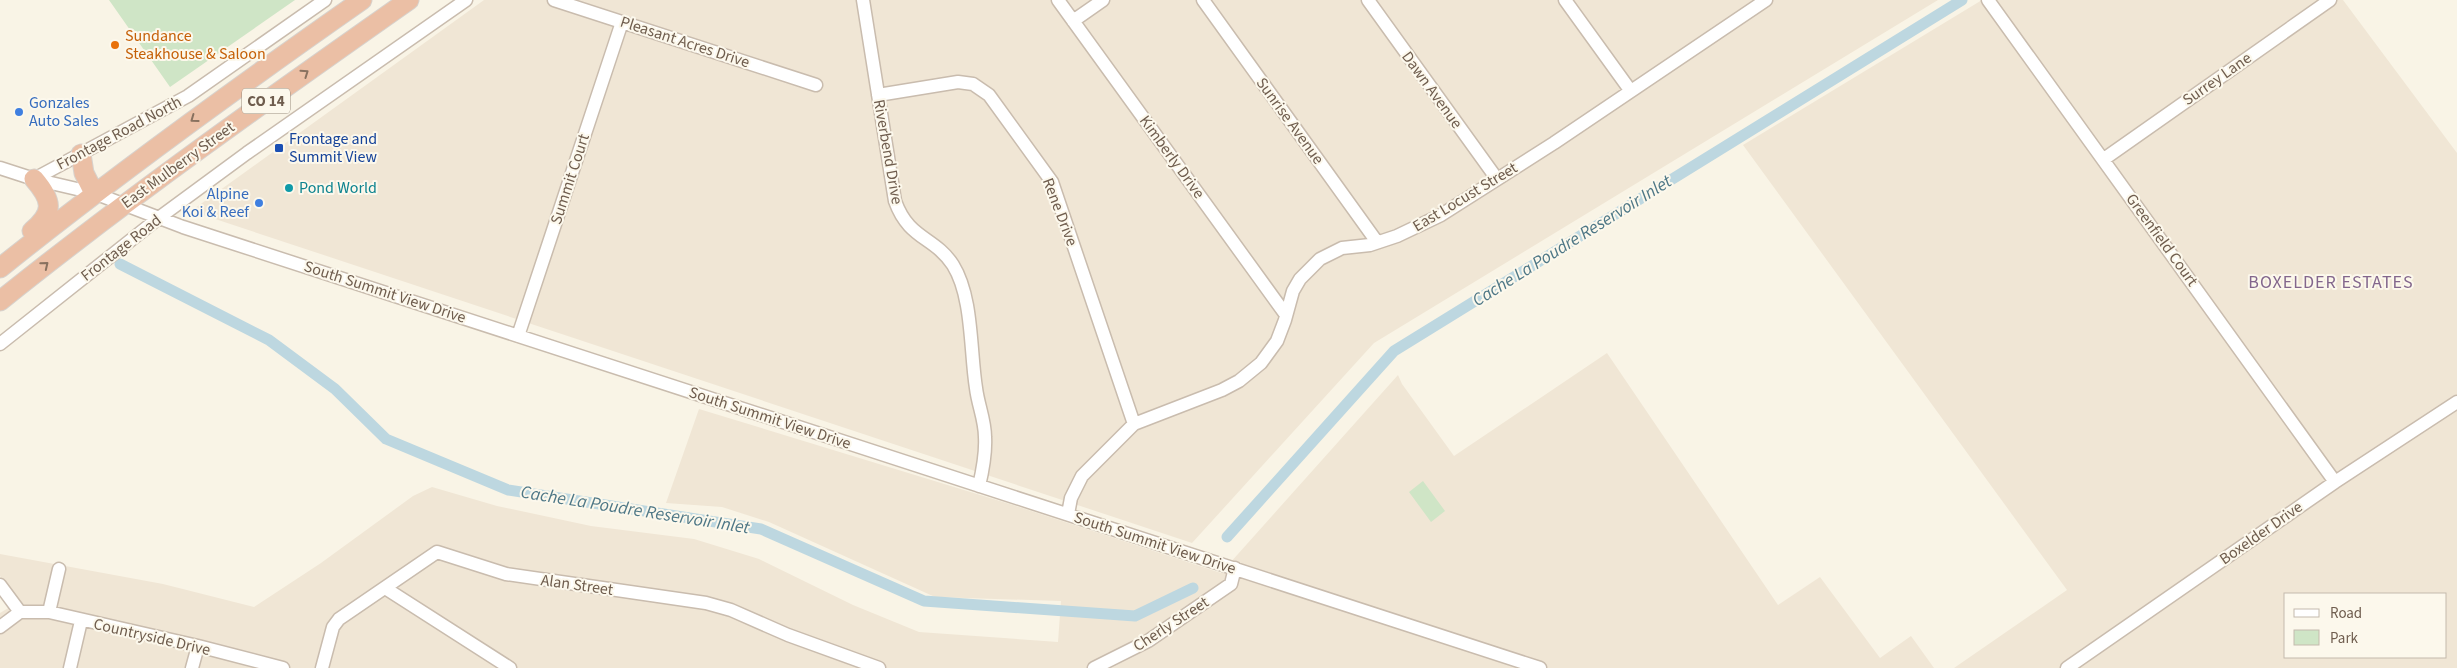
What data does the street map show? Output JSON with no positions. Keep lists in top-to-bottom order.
{
  "streets": {
    "highway": ["CO 14", "East Mulberry Street"],
    "street": [
      "Pleasant Acres Drive",
      "Surrey Lane",
      "Dawn Avenue",
      "Sunrise Avenue",
      "Frontage Road North",
      "Riverbend Drive",
      "Kimberly Drive",
      "Summit Court",
      "East Locust Street",
      "Rene Drive",
      "Greenfield Court",
      "Frontage Road",
      "South Summit View Drive",
      "Boxelder Drive",
      "Alan Street",
      "Cherly Street",
      "Countryside Drive"
    ]
  },
  "crossings": [
    ["Pleasant Acres Drive", "Summit Court"],
    ["Surrey Lane", "Greenfield Court"],
    ["Dawn Avenue", "East Locust Street"],
    ["Sunrise Avenue", "East Locust Street"],
    ["Frontage Road North", "South Summit View Drive"],
    ["Riverbend Drive", "Rene Drive"],
    ["Riverbend Drive", "South Summit View Drive"],
    ["Kimberly Drive", "East Locust Street"],
    ["East Mulberry Street", "South Summit View Drive"],
    ["Summit Court", "South Summit View Drive"],
    ["East Locust Street", "Rene Drive"],
    ["East Locust Street", "South Summit View Drive"],
    ["Greenfield Court", "Boxelder Drive"],
    ["Frontage Road", "South Summit View Drive"],
    ["South Summit View Drive", "Cherly Street"]
  ],
  "districts": ["BOXELDER ESTATES"],
  "water": ["Cache La Poudre Reservoir Inlet"],
  "places": {
    "other": [
      "Sundance Steakhouse & Saloon",
      "Gonzales Auto Sales",
      "Pond World",
      "Alpine Koi & Reef"
    ],
    "transit": ["Frontage and Summit View"]
  },
  "legend": ["Road", "Park"]
}
